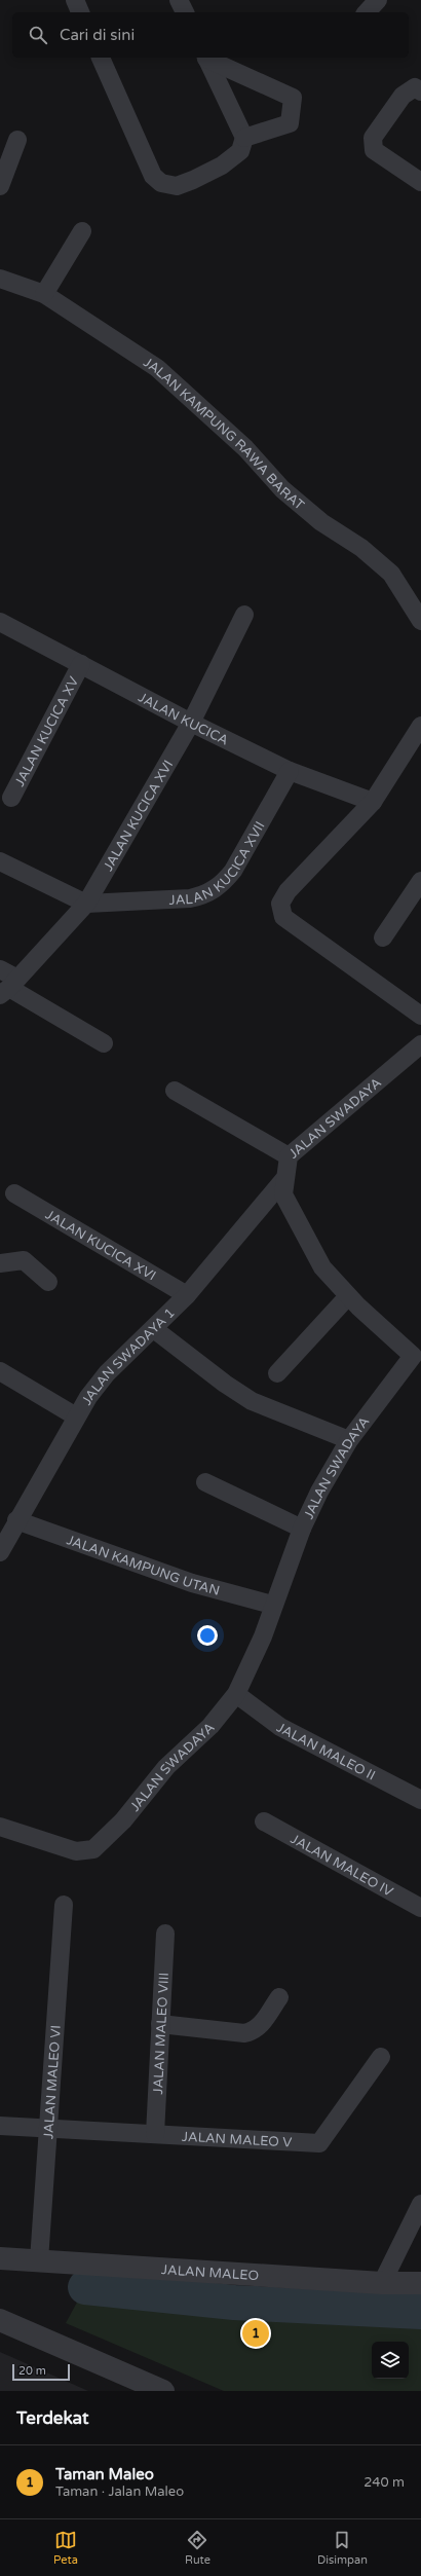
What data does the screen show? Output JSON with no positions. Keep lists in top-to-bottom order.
{
  "streets": {
    "street": [
      "JALAN KAMPUNG RAWA BARAT",
      "JALAN KUCICA",
      "JALAN KUCICA XV",
      "JALAN KUCICA XVI",
      "JALAN KUCICA XVII",
      "JALAN SWADAYA",
      "JALAN SWADAYA 1",
      "JALAN KAMPUNG UTAN",
      "JALAN MALEO II",
      "JALAN MALEO IV",
      "JALAN MALEO VIII",
      "JALAN MALEO VI",
      "JALAN MALEO V",
      "JALAN MALEO"
    ]
  },
  "crossings": [
    ["JALAN KUCICA", "JALAN KUCICA XV"],
    ["JALAN KUCICA", "JALAN KUCICA XVI"],
    ["JALAN KUCICA", "JALAN KUCICA XVII"],
    ["JALAN KUCICA XVI", "JALAN KUCICA XVII"],
    ["JALAN KUCICA XVI", "JALAN SWADAYA 1"],
    ["JALAN SWADAYA", "JALAN SWADAYA 1"],
    ["JALAN SWADAYA", "JALAN KAMPUNG UTAN"],
    ["JALAN SWADAYA", "JALAN MALEO II"],
    ["JALAN SWADAYA 1", "JALAN KAMPUNG UTAN"],
    ["JALAN MALEO VIII", "JALAN MALEO V"],
    ["JALAN MALEO VI", "JALAN MALEO V"],
    ["JALAN MALEO VI", "JALAN MALEO"]
  ],
  "scale_bar": "20 m",
  "page": {
    "search": "Cari di sini",
    "pins": "1",
    "scale": "20 m",
    "heading": "Terdekat",
    "list": [
      {
        "mark": "1",
        "name": "Taman Maleo",
        "note": "Taman · Jalan Maleo",
        "value": "240 m"
      }
    ],
    "nav": ["Peta", "Rute", "Disimpan"]
  }
}
